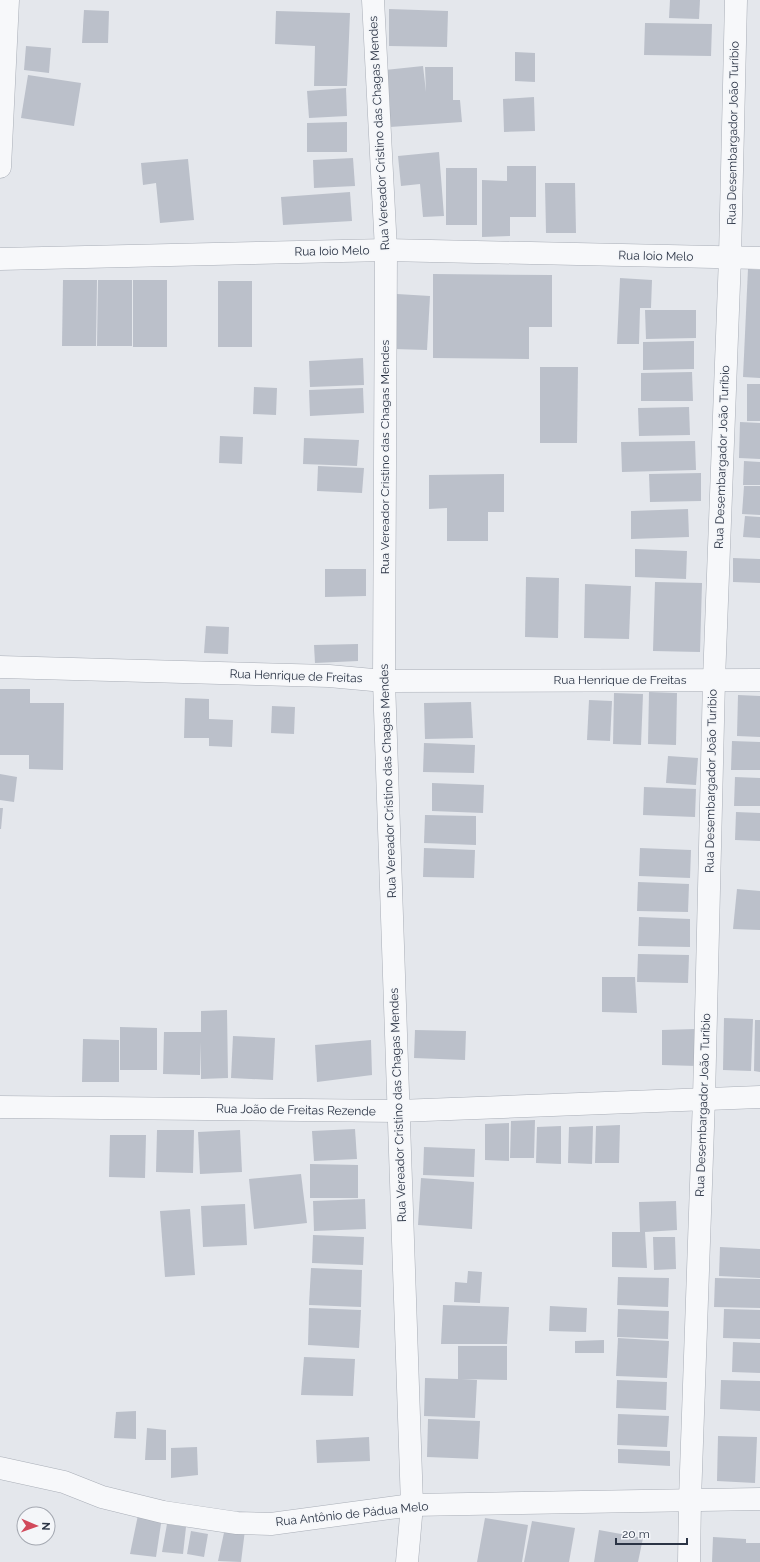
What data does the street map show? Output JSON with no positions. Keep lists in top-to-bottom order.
{
  "streets": {
    "street": [
      "Rua Vereador Cristino das Chagas Mendes",
      "Rua Desembargador João Turíbio",
      "Rua Ioio Melo",
      "Rua Henrique de Freitas",
      "Rua João de Freitas Rezende",
      "Rua Antônio de Pádua Melo"
    ]
  },
  "crossings": [
    ["Rua Vereador Cristino das Chagas Mendes", "Rua Ioio Melo"],
    ["Rua Vereador Cristino das Chagas Mendes", "Rua Henrique de Freitas"],
    ["Rua Vereador Cristino das Chagas Mendes", "Rua João de Freitas Rezende"],
    ["Rua Vereador Cristino das Chagas Mendes", "Rua Antônio de Pádua Melo"],
    ["Rua Desembargador João Turíbio", "Rua Ioio Melo"],
    ["Rua Desembargador João Turíbio", "Rua Henrique de Freitas"],
    ["Rua Desembargador João Turíbio", "Rua João de Freitas Rezende"],
    ["Rua Desembargador João Turíbio", "Rua Antônio de Pádua Melo"]
  ],
  "scale_bar": "20 m",
  "north": "right"
}
